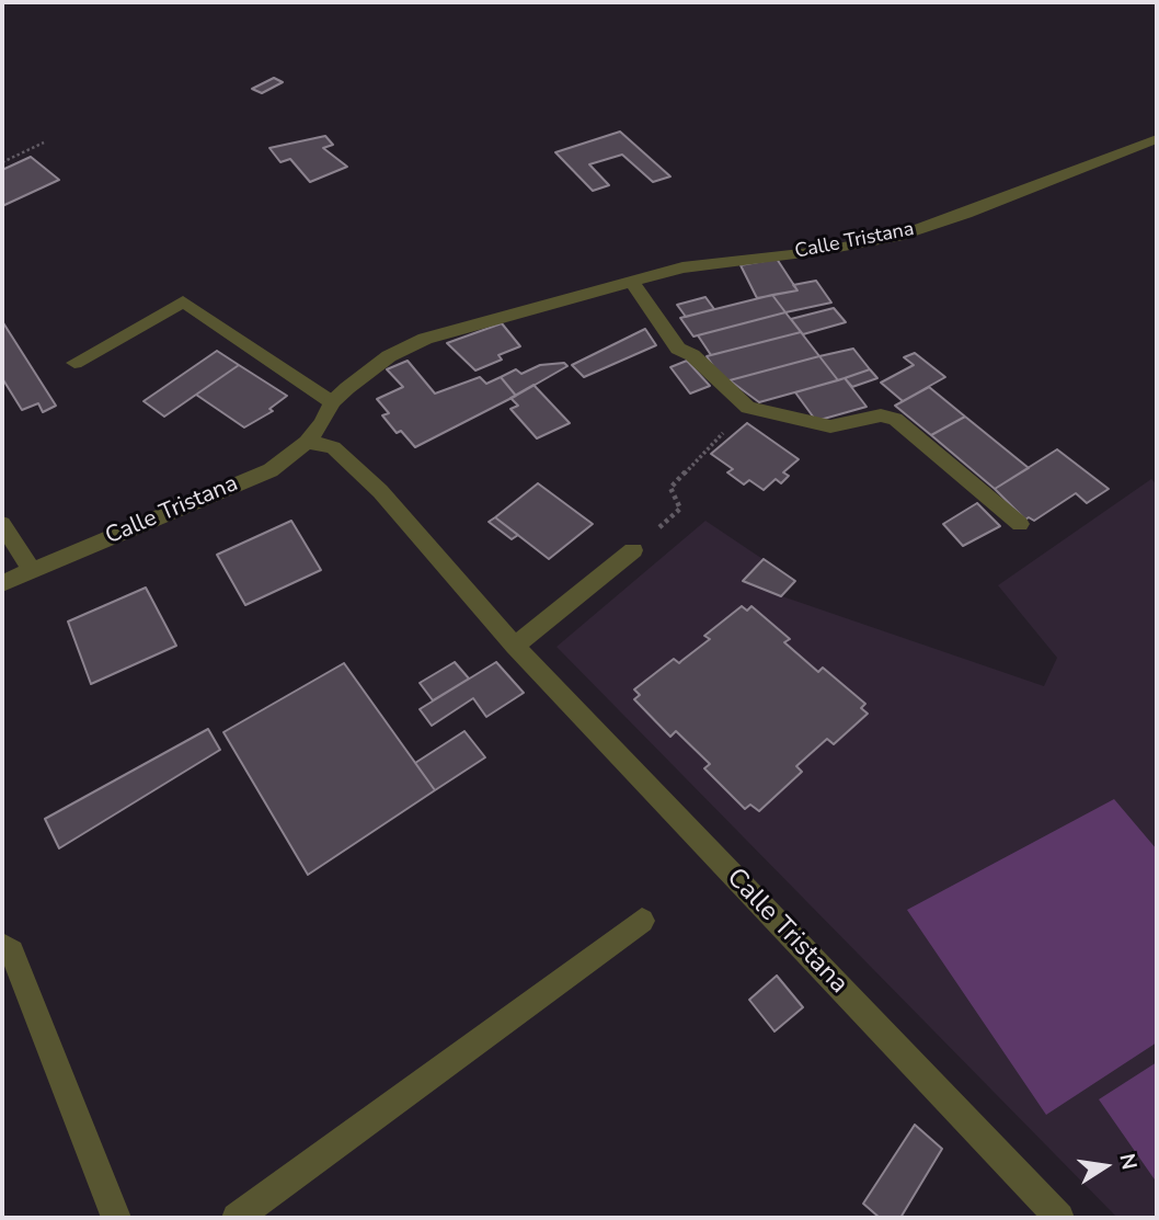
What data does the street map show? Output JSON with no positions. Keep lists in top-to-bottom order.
{
  "streets": {
    "street": ["Calle Tristana"]
  },
  "north": "right"
}
